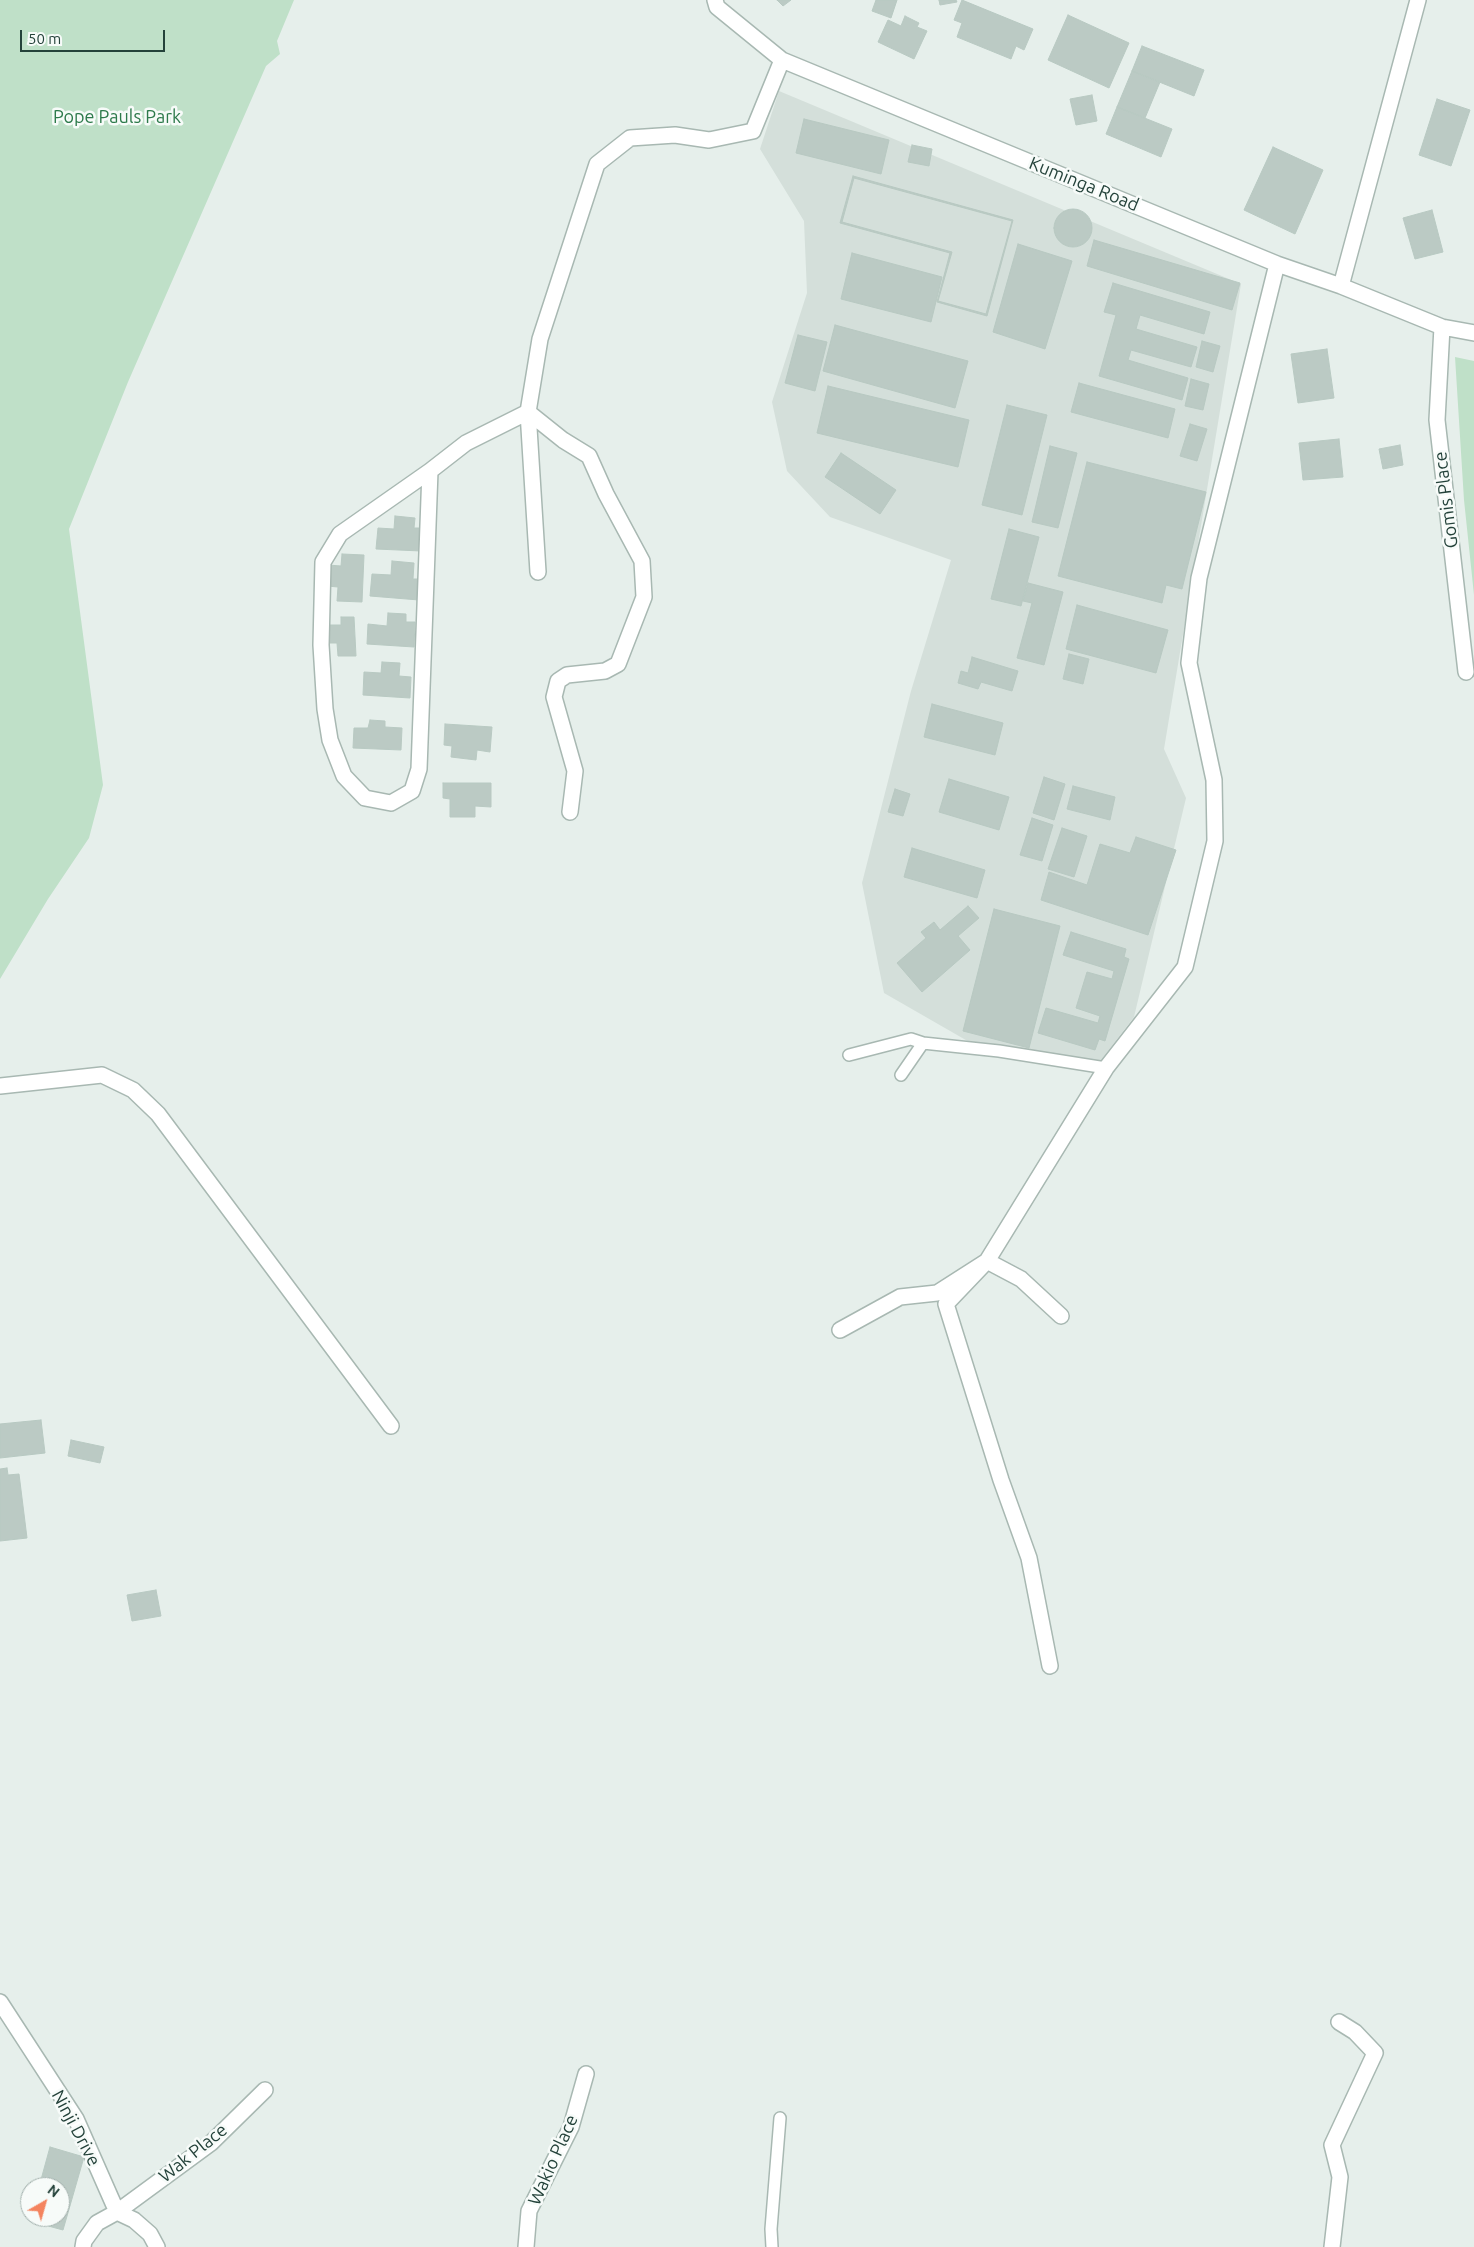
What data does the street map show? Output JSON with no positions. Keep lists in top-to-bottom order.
{
  "streets": {
    "street": [
      "Kuminga Road",
      "Gomis Place",
      "Ninji Drive",
      "Wak Place",
      "Wakio Place"
    ]
  },
  "crossings": [
    ["Kuminga Road", "Gomis Place"],
    ["Ninji Drive", "Wak Place"]
  ],
  "parks": ["Pope Pauls Park"],
  "scale_bar": "50 m",
  "north": "top right"
}
